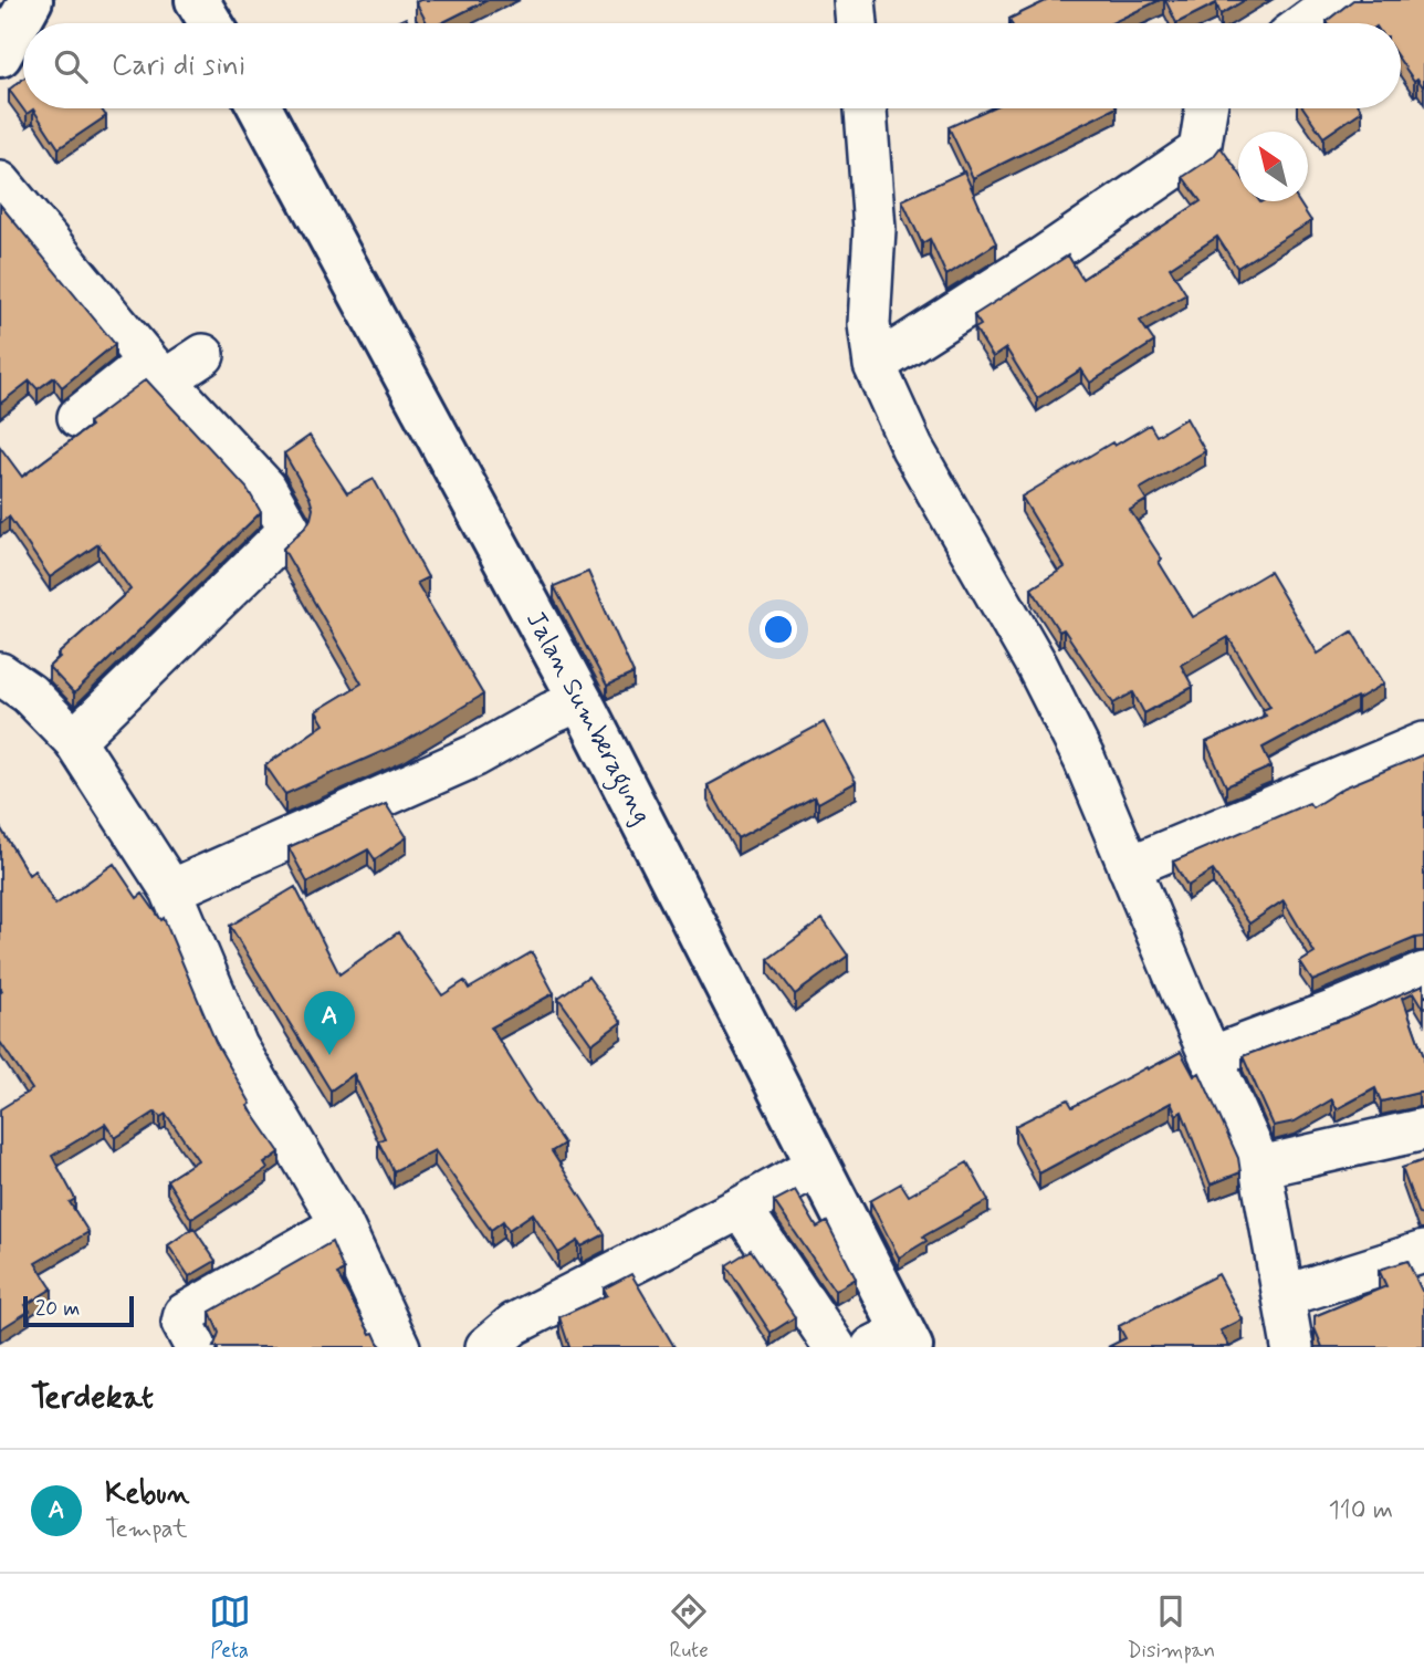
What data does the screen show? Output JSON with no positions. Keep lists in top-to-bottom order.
{
  "streets": {
    "street": ["Jalan Sumberagung"]
  },
  "scale_bar": "20 m",
  "north": "top left",
  "page": {
    "search": "Cari di sini",
    "pins": "A",
    "scale": "20 m",
    "heading": "Terdekat",
    "list": [
      {
        "mark": "A",
        "name": "Kebun",
        "note": "Tempat",
        "value": "110 m"
      }
    ],
    "nav": ["Peta", "Rute", "Disimpan"]
  }
}
